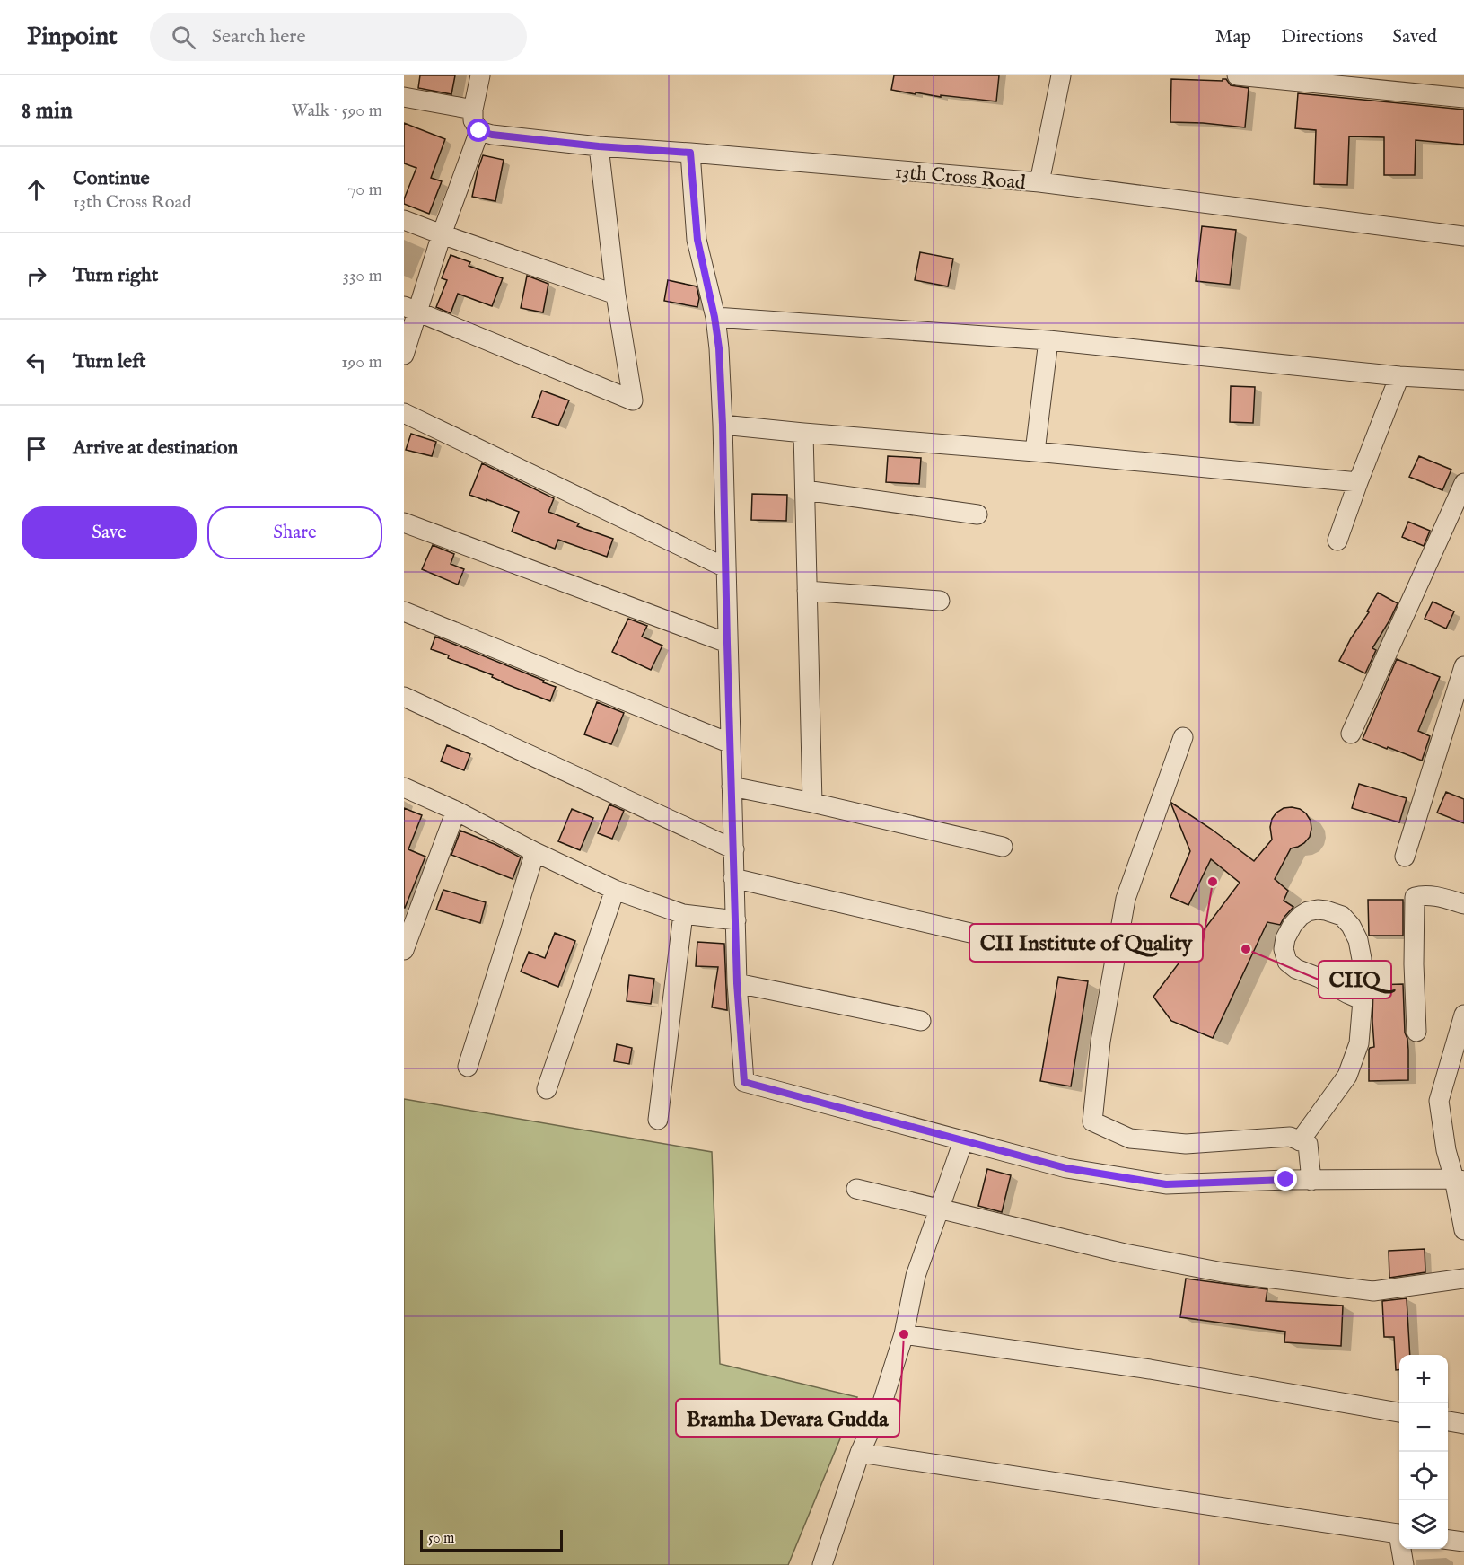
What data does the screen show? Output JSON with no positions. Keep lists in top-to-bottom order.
{
  "streets": {
    "street": ["13th Cross Road"]
  },
  "places": ["CII Institute of Quality", "CIIQ", "Bramha Devara Gudda"],
  "scale_bar": "50 m",
  "page": {
    "header": "Pinpoint",
    "search": "Search here",
    "nav": ["Map", "Directions", "Saved"],
    "heading": ["8 min", "Walk · 590 m"],
    "list": [
      ["Continue", "13th Cross Road", "70 m"],
      ["Turn right", "330 m"],
      ["Turn left", "190 m"],
      "Arrive at destination"
    ],
    "buttons": ["Save", "Share"],
    "map_buttons": ["+", "−"],
    "scale": "50 m"
  }
}
